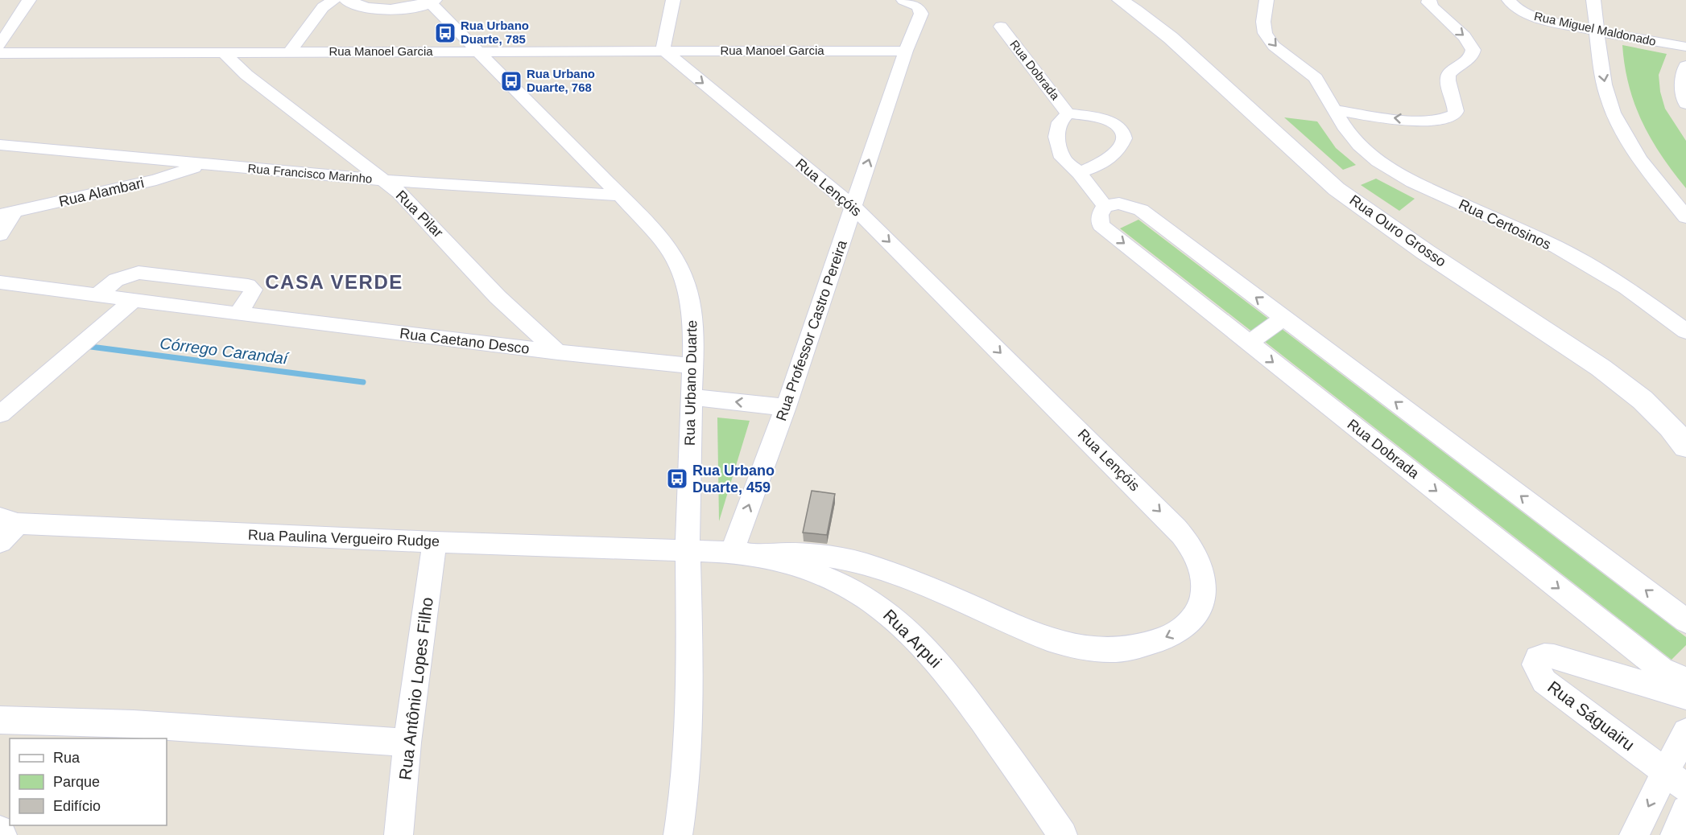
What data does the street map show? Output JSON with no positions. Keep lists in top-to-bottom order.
{
  "streets": {
    "street": [
      "Rua Miguel Maldonado",
      "Rua Manoel Garcia",
      "Rua Dobrada",
      "Rua Francisco Marinho",
      "Rua Lençóis",
      "Rua Alambari",
      "Rua Pilar",
      "Rua Certosinos",
      "Rua Ouro Grosso",
      "Rua Professor Castro Pereira",
      "Rua Caetano Desco",
      "Rua Urbano Duarte",
      "Rua Paulina Vergueiro Rudge",
      "Rua Arpui",
      "Rua Antônio Lopes Filho",
      "Rua Ságuairu"
    ]
  },
  "crossings": [
    ["Rua Manoel Garcia", "Rua Lençóis"],
    ["Rua Manoel Garcia", "Rua Pilar"],
    ["Rua Manoel Garcia", "Rua Professor Castro Pereira"],
    ["Rua Manoel Garcia", "Rua Urbano Duarte"],
    ["Rua Francisco Marinho", "Rua Alambari"],
    ["Rua Francisco Marinho", "Rua Pilar"],
    ["Rua Francisco Marinho", "Rua Urbano Duarte"],
    ["Rua Lençóis", "Rua Professor Castro Pereira"],
    ["Rua Lençóis", "Rua Arpui"],
    ["Rua Pilar", "Rua Caetano Desco"],
    ["Rua Professor Castro Pereira", "Rua Arpui"],
    ["Rua Caetano Desco", "Rua Urbano Duarte"],
    ["Rua Urbano Duarte", "Rua Paulina Vergueiro Rudge"],
    ["Rua Urbano Duarte", "Rua Arpui"],
    ["Rua Paulina Vergueiro Rudge", "Rua Arpui"],
    ["Rua Paulina Vergueiro Rudge", "Rua Antônio Lopes Filho"]
  ],
  "one_way": ["Rua Professor Castro Pereira"],
  "districts": ["CASA VERDE"],
  "water": ["Córrego Carandaí"],
  "places": {
    "bus stop": ["Rua Urbano Duarte, 785", "Rua Urbano Duarte, 768", "Rua Urbano Duarte, 459"]
  },
  "legend": ["Rua", "Parque", "Edifício"]
}
